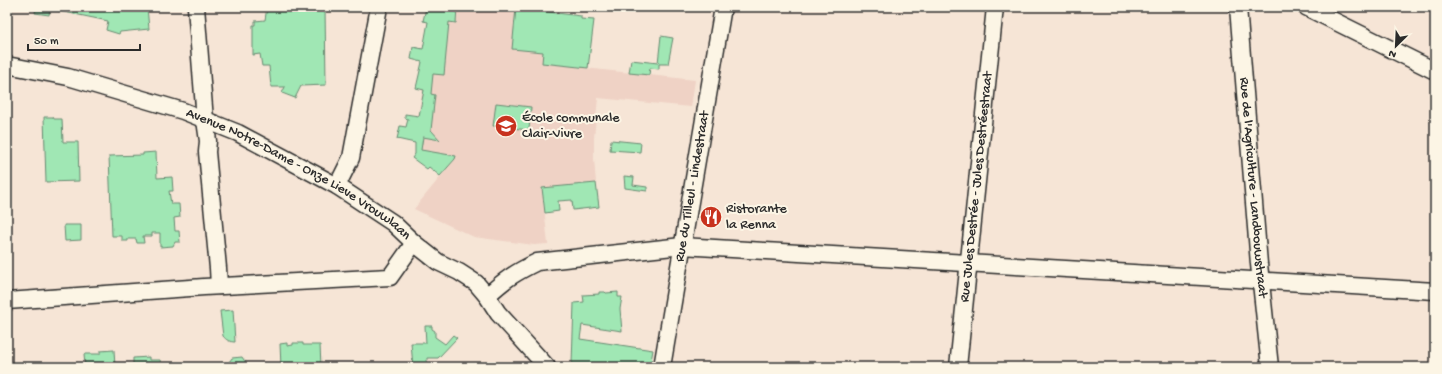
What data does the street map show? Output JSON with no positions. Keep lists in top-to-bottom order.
{
  "streets": {
    "street": [
      "Avenue Notre-Dame - Onze Lieve Vrouwlaan",
      "Rue du Tilleul - Lindestraat",
      "Rue Jules Destrée - Jules Destréestraat",
      "Rue de l'Agriculture - Landbouwstraat"
    ]
  },
  "places": {
    "school or university": ["École communale Clair-Vivre"],
    "restaurant": ["Ristorante la Renna"]
  },
  "scale_bar": "50 m",
  "north": "bottom left"
}
